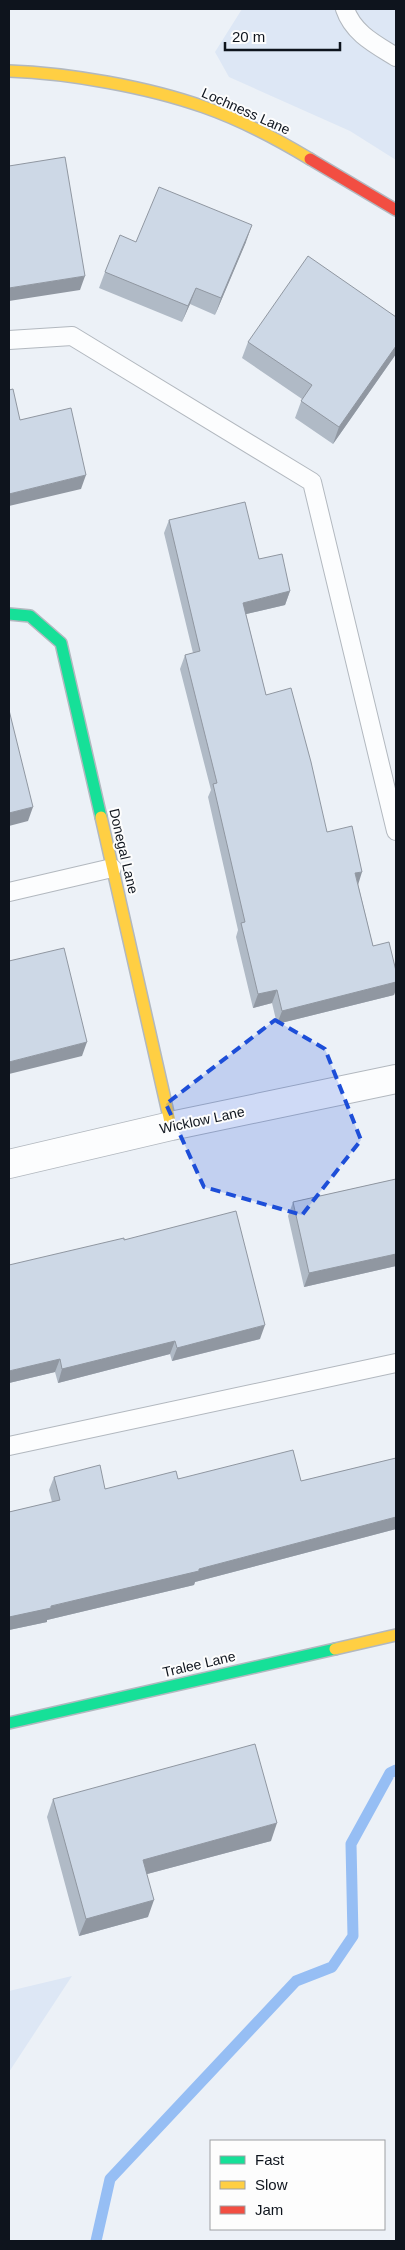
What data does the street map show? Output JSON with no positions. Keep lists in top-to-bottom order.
{
  "streets": {
    "street": [
      "Lochness Lane",
      "Donegal Lane",
      "Wicklow Lane",
      "Tralee Lane"
    ]
  },
  "crossings": [
    ["Donegal Lane", "Wicklow Lane"]
  ],
  "legend": ["Fast", "Slow", "Jam"],
  "scale_bar": "20 m"
}
